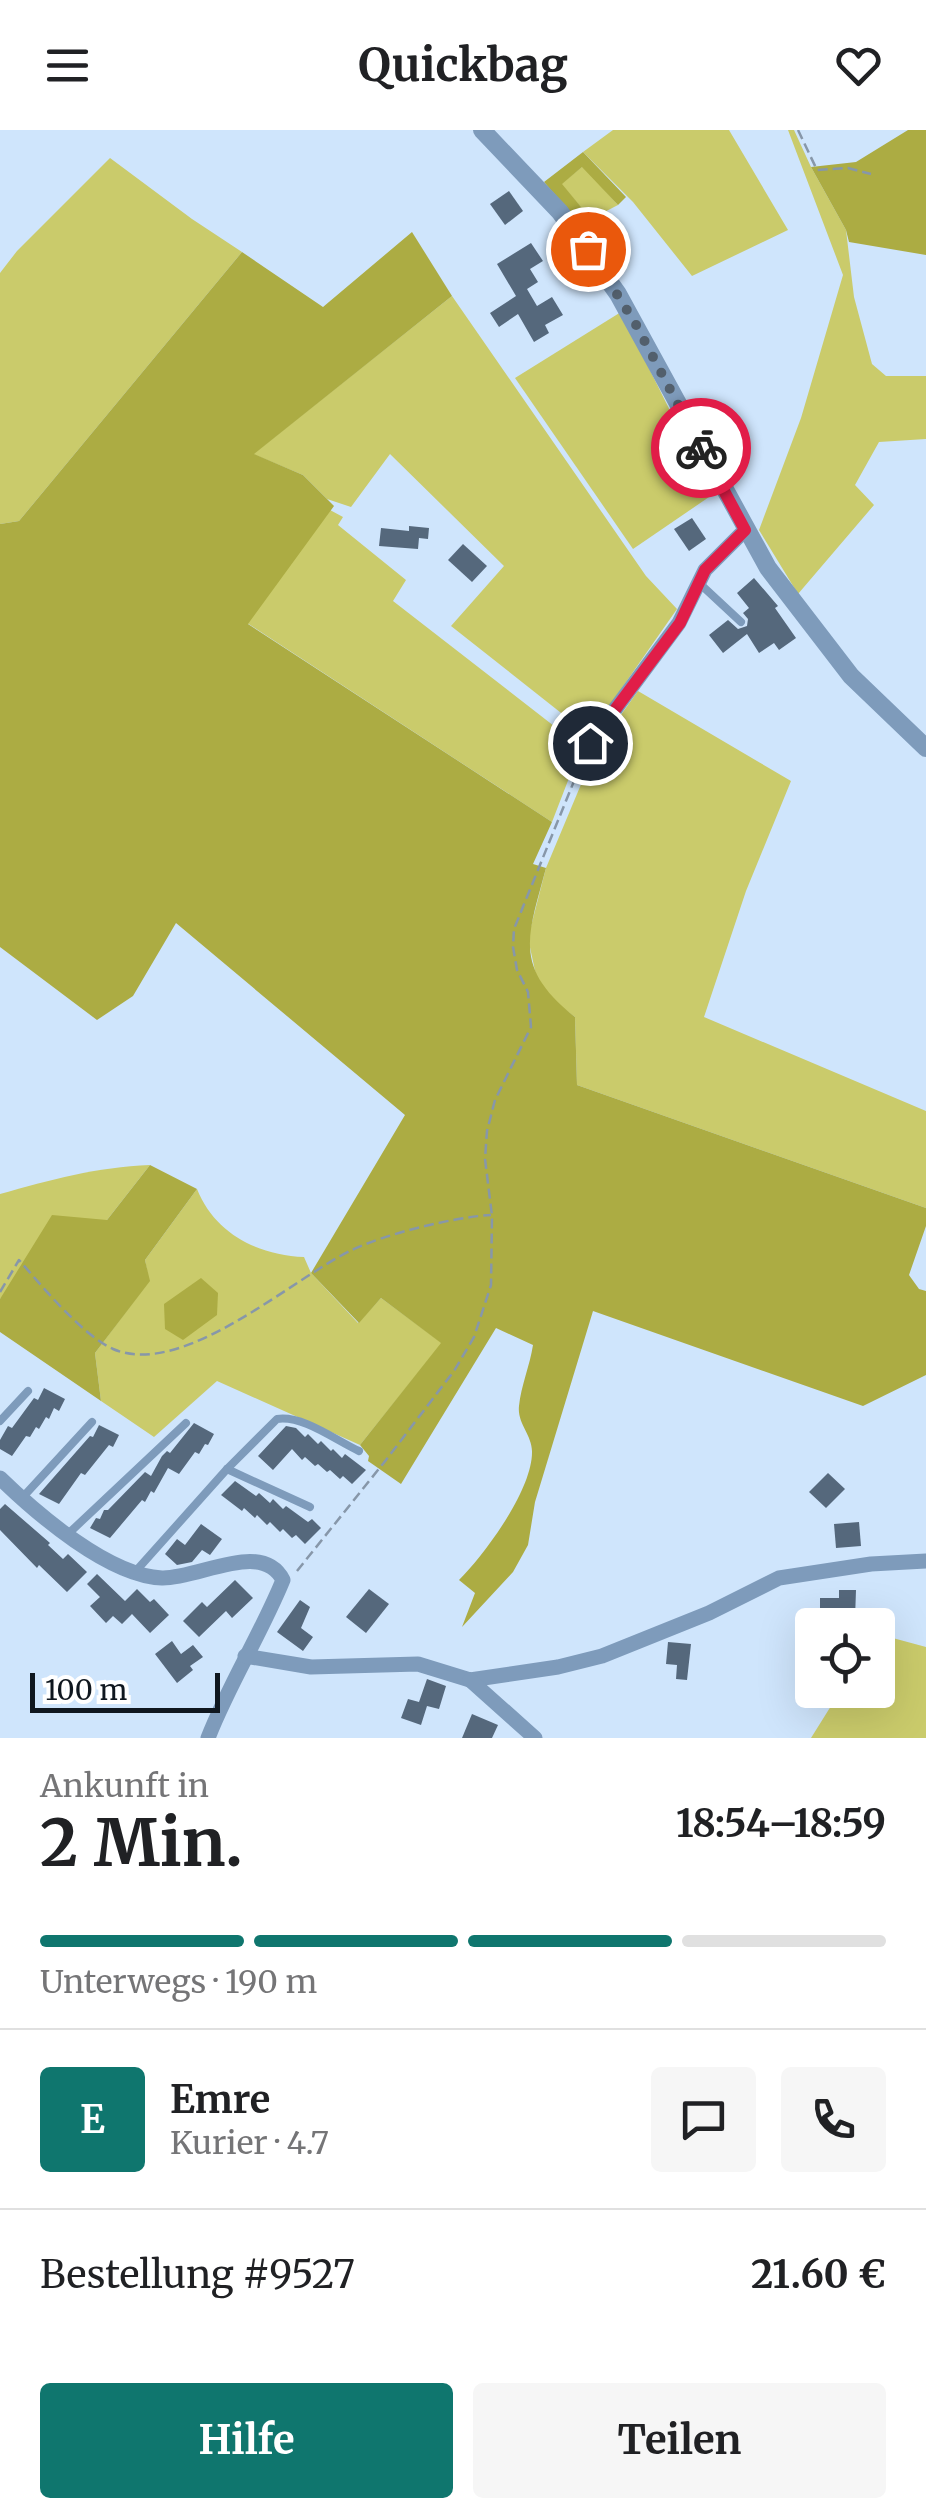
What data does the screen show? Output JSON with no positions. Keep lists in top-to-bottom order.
{
  "scale_bar": "100 m",
  "page": {
    "header": "Quickbag",
    "scale": "100 m",
    "heading": ["2 Min.", "Ankunft in", "18:54–18:59"],
    "panel": [
      "Emre",
      "Kurier · 4.7",
      "Bestellung #9527",
      "21.60 €"
    ],
    "bar": "Unterwegs · 190 m",
    "round": "E",
    "buttons": ["Hilfe", "Teilen"]
  }
}
